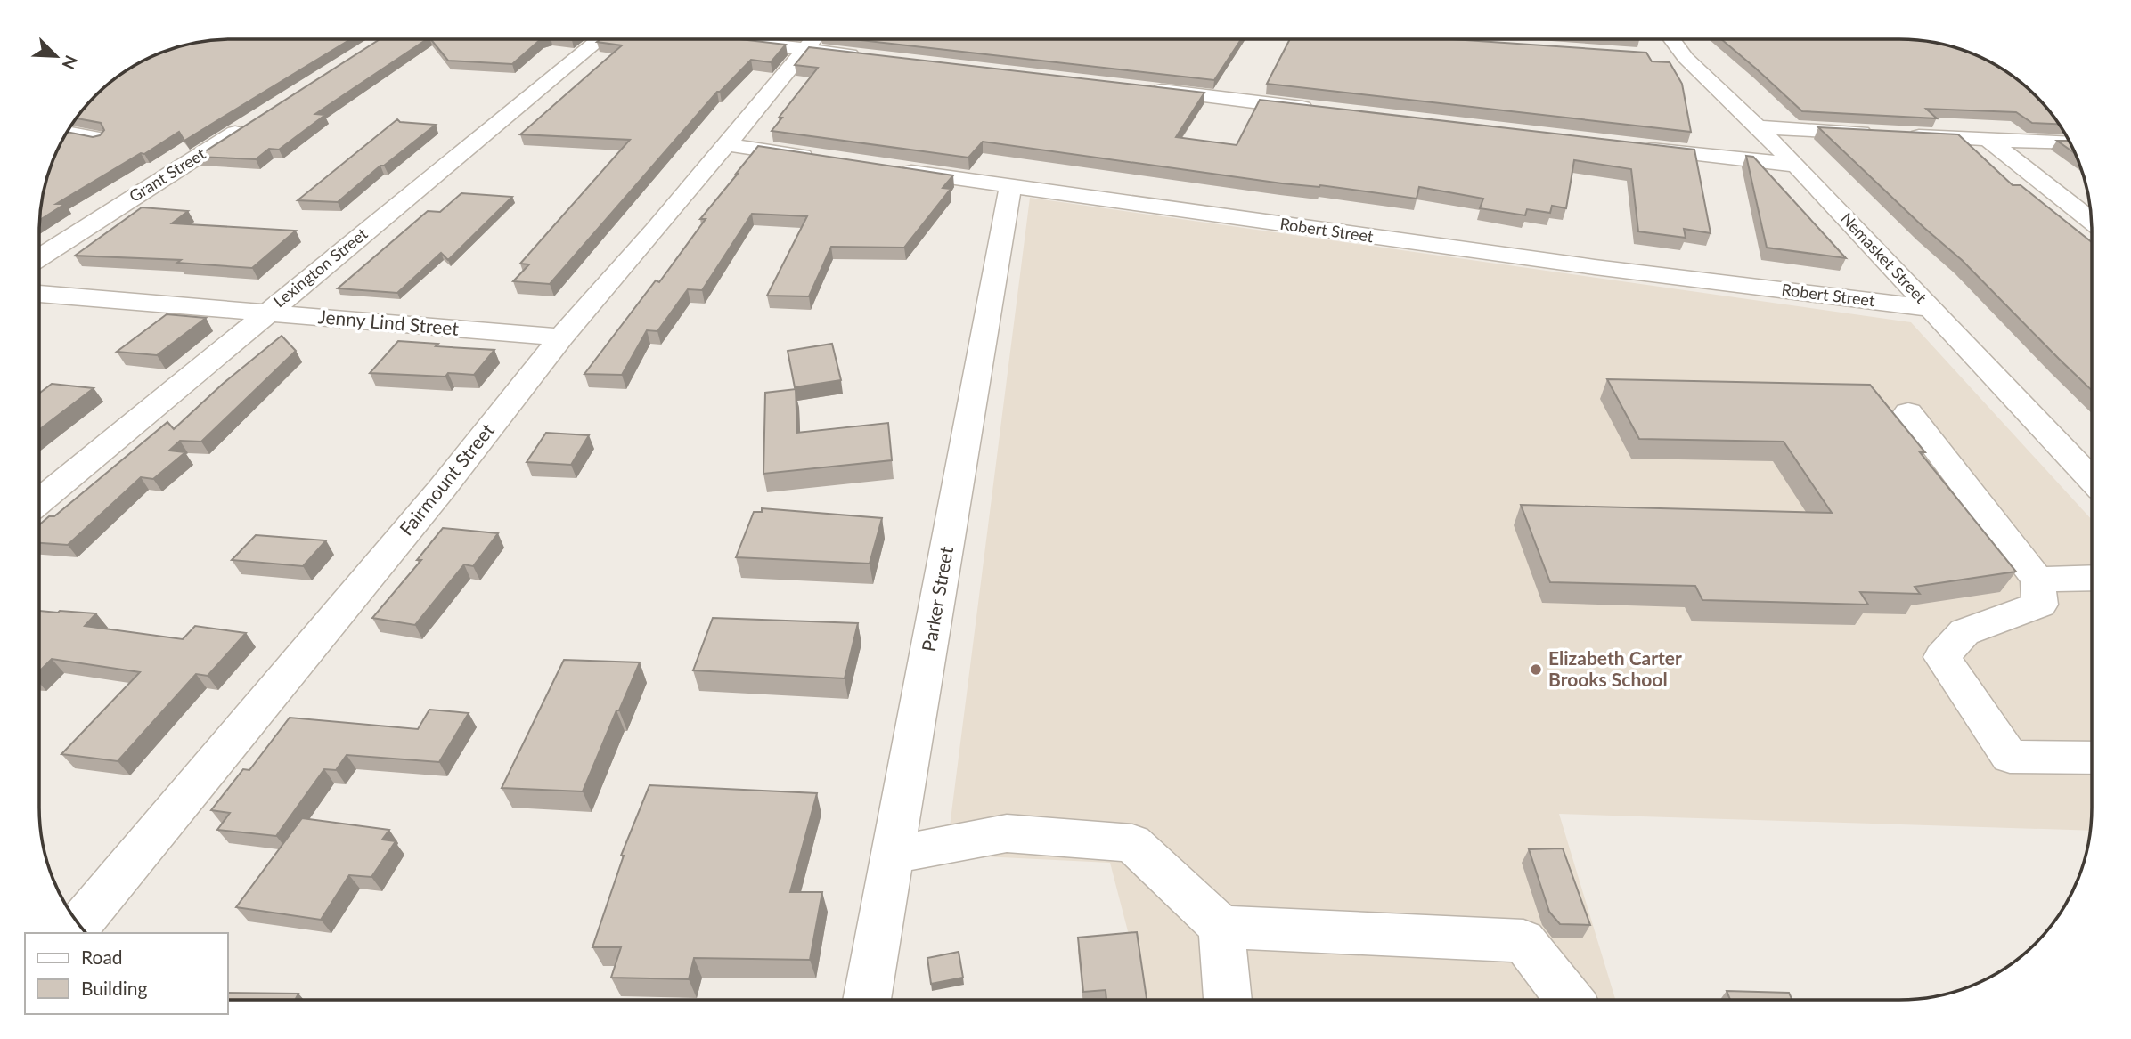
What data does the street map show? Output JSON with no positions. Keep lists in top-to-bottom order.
{
  "streets": {
    "street": [
      "Grant Street",
      "Robert Street",
      "Nemasket Street",
      "Lexington Street",
      "Jenny Lind Street",
      "Fairmount Street",
      "Parker Street"
    ]
  },
  "crossings": [
    ["Robert Street", "Nemasket Street"],
    ["Robert Street", "Parker Street"],
    ["Lexington Street", "Jenny Lind Street"],
    ["Jenny Lind Street", "Fairmount Street"]
  ],
  "places": ["Elizabeth Carter Brooks School"],
  "legend": ["Road", "Building"],
  "north": "bottom right"
}
